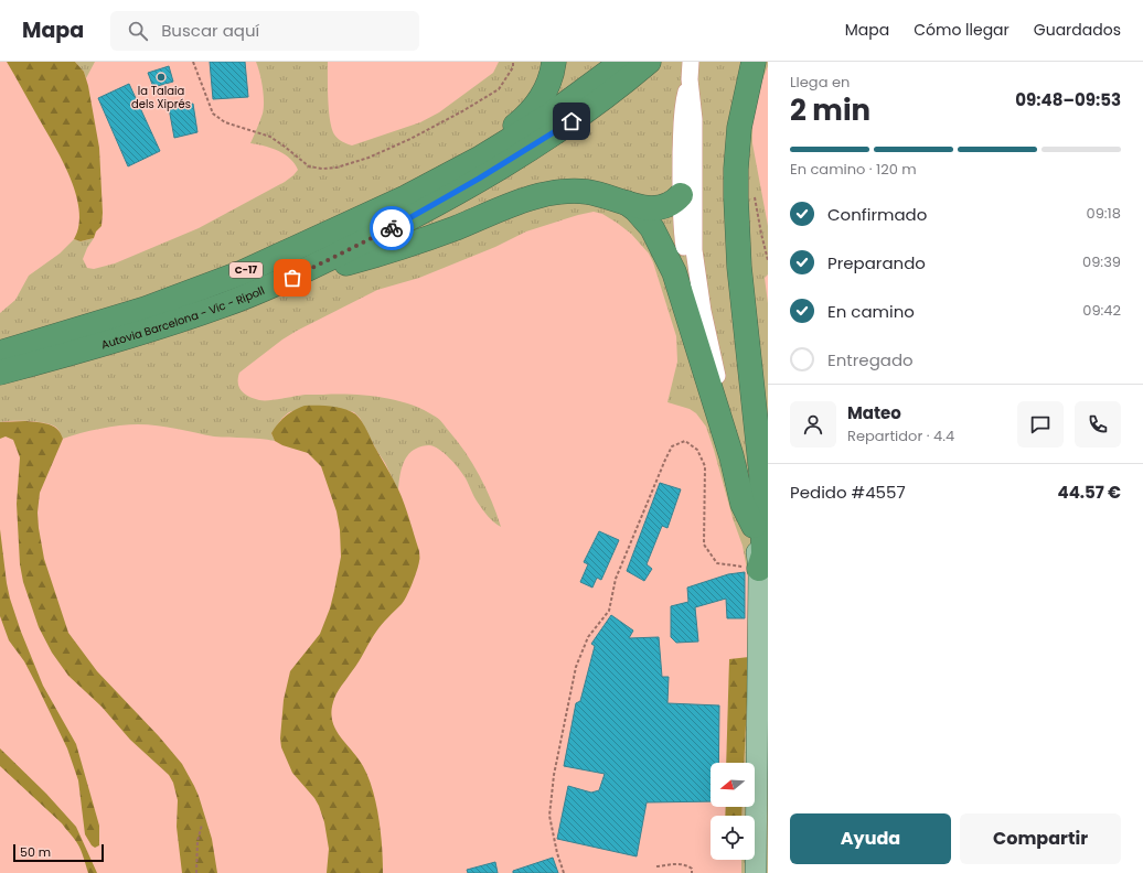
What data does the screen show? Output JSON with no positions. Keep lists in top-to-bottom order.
{
  "streets": {
    "highway": ["C-17", "Autovia Barcelona - Vic - Ripoll"]
  },
  "places": ["la Talaia dels Xiprés"],
  "scale_bar": "50 m",
  "north": "left",
  "page": {
    "header": "Mapa",
    "search": "Buscar aquí",
    "nav": ["Mapa", "Cómo llegar", "Guardados"],
    "heading": ["2 min", "Llega en", "09:48–09:53"],
    "panel": [
      "Mateo",
      "Repartidor · 4.4",
      "Pedido #4557",
      "44.57 €"
    ],
    "bar": "En camino · 120 m",
    "list": [
      ["Confirmado", "09:18"],
      ["Preparando", "09:39"],
      ["En camino", "09:42"],
      "Entregado"
    ],
    "buttons": ["Ayuda", "Compartir"],
    "scale": "50 m"
  }
}
